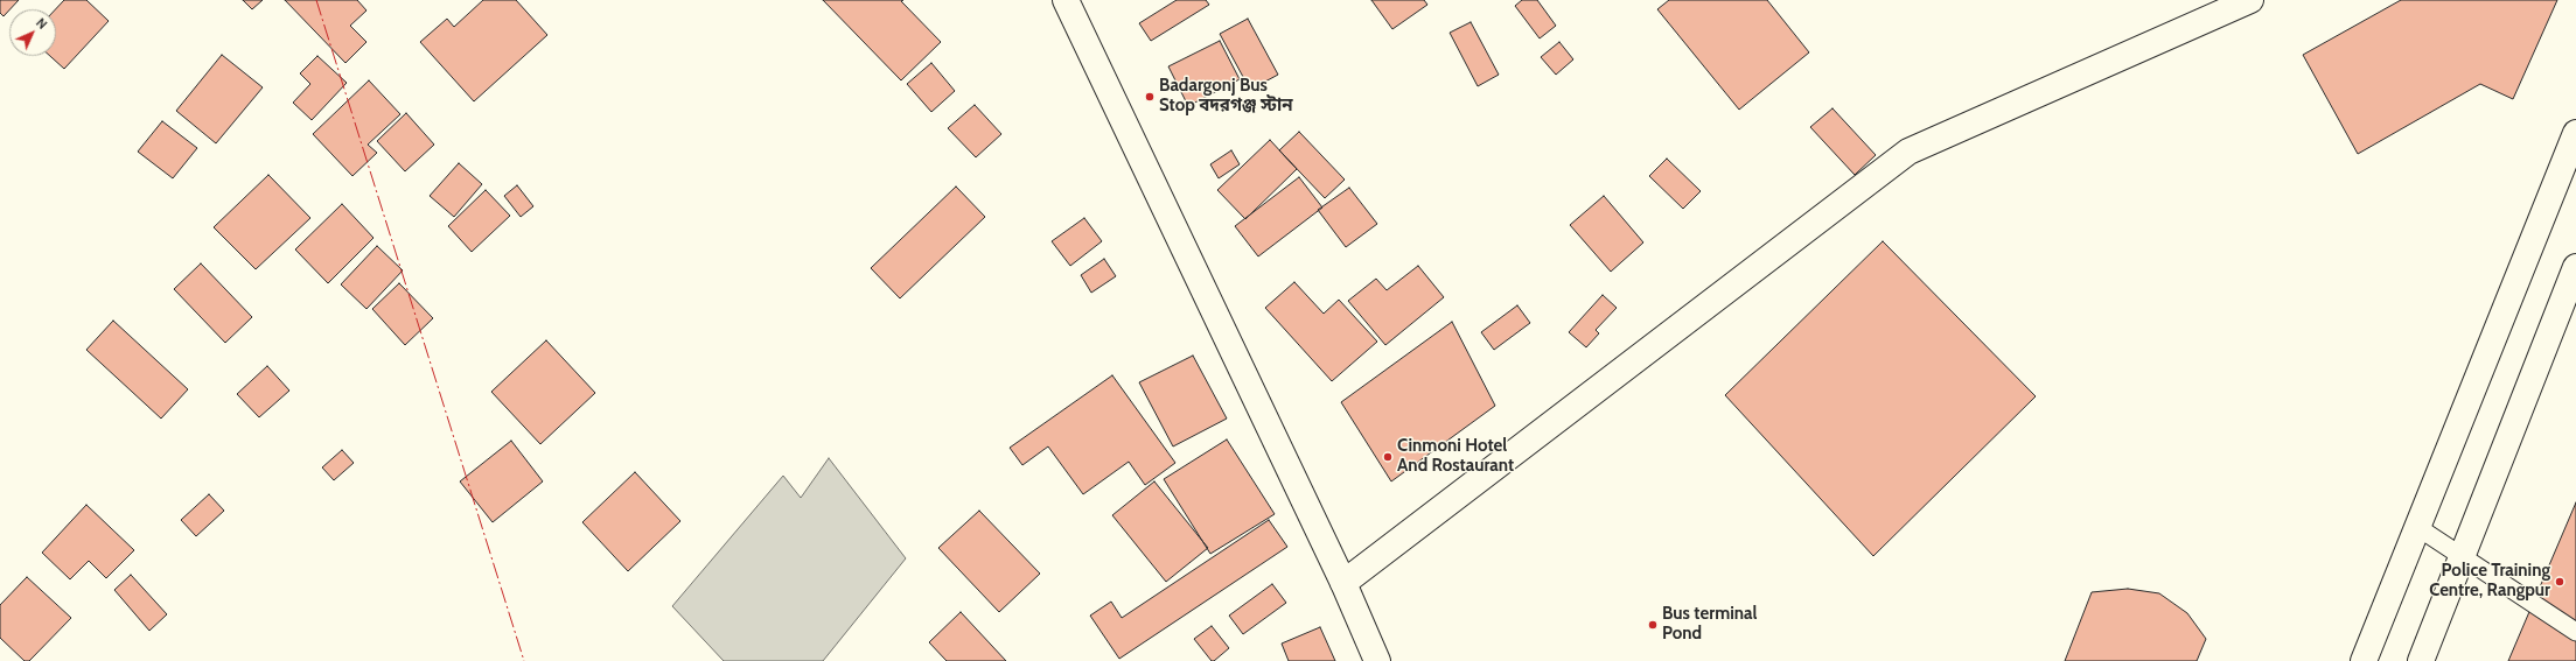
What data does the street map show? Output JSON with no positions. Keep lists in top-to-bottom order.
{
  "places": [
    "Badargonj Bus Stop বদরগঞ্জ স্টান",
    "Cinmoni Hotel And Rostaurant",
    "Police Training Centre, Rangpur",
    "Bus terminal Pond"
  ],
  "north": "top right"
}
